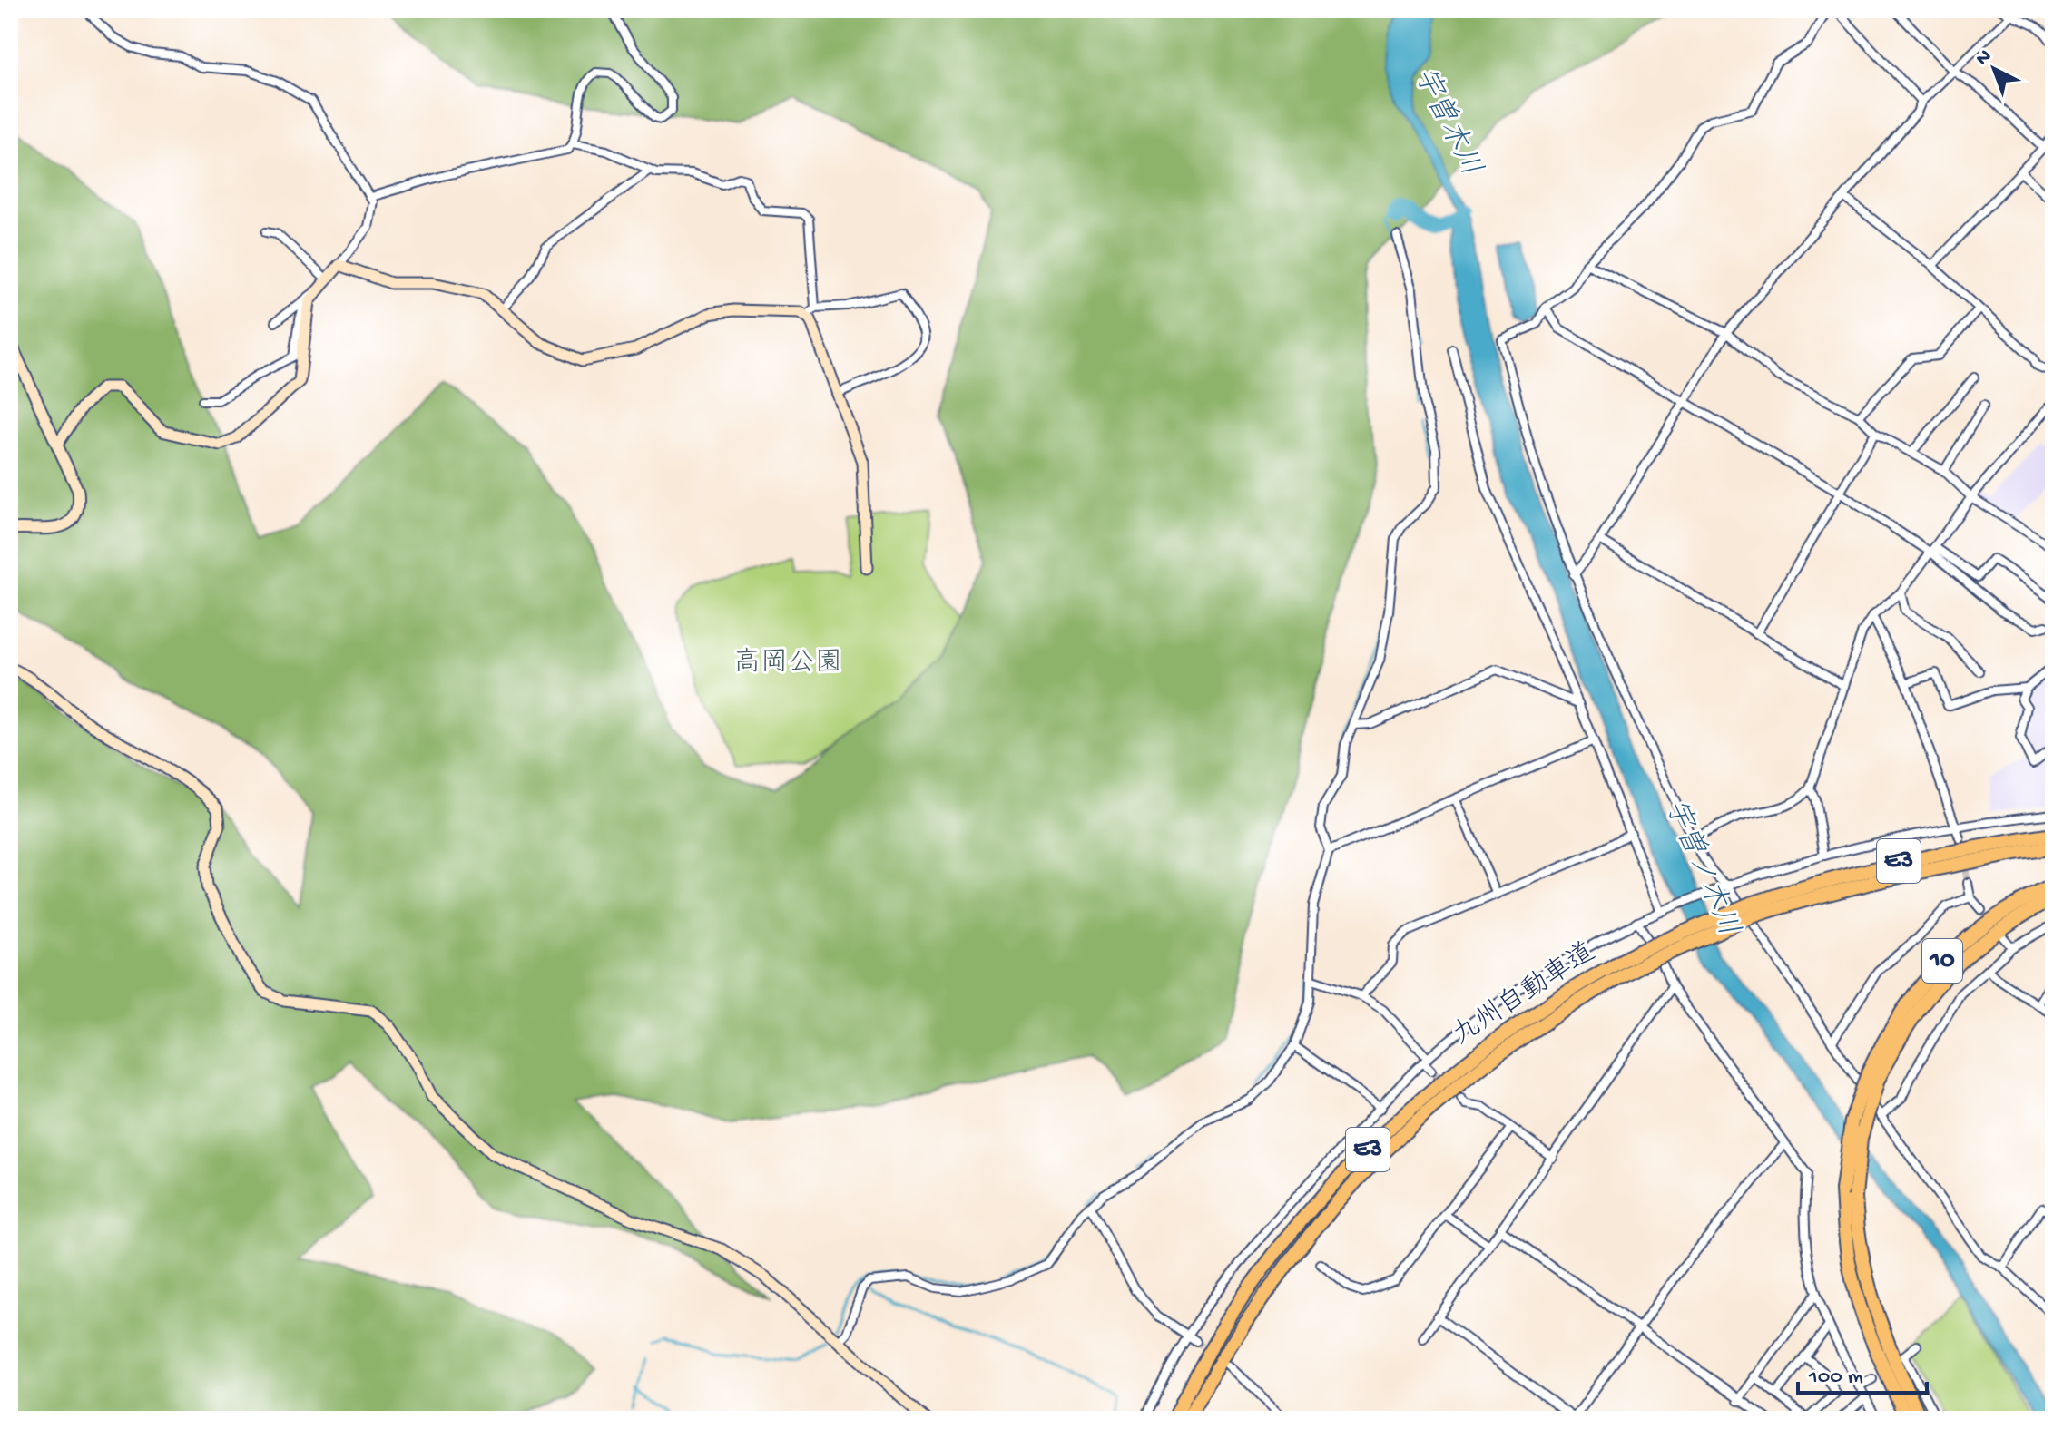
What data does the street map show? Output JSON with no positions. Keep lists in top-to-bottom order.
{
  "streets": {
    "highway": ["E3", "10", "九州自動車道"]
  },
  "water": ["宇曽木川", "宇曽ノ木川"],
  "parks": ["高岡公園"],
  "scale_bar": "100 m",
  "north": "top left"
}
